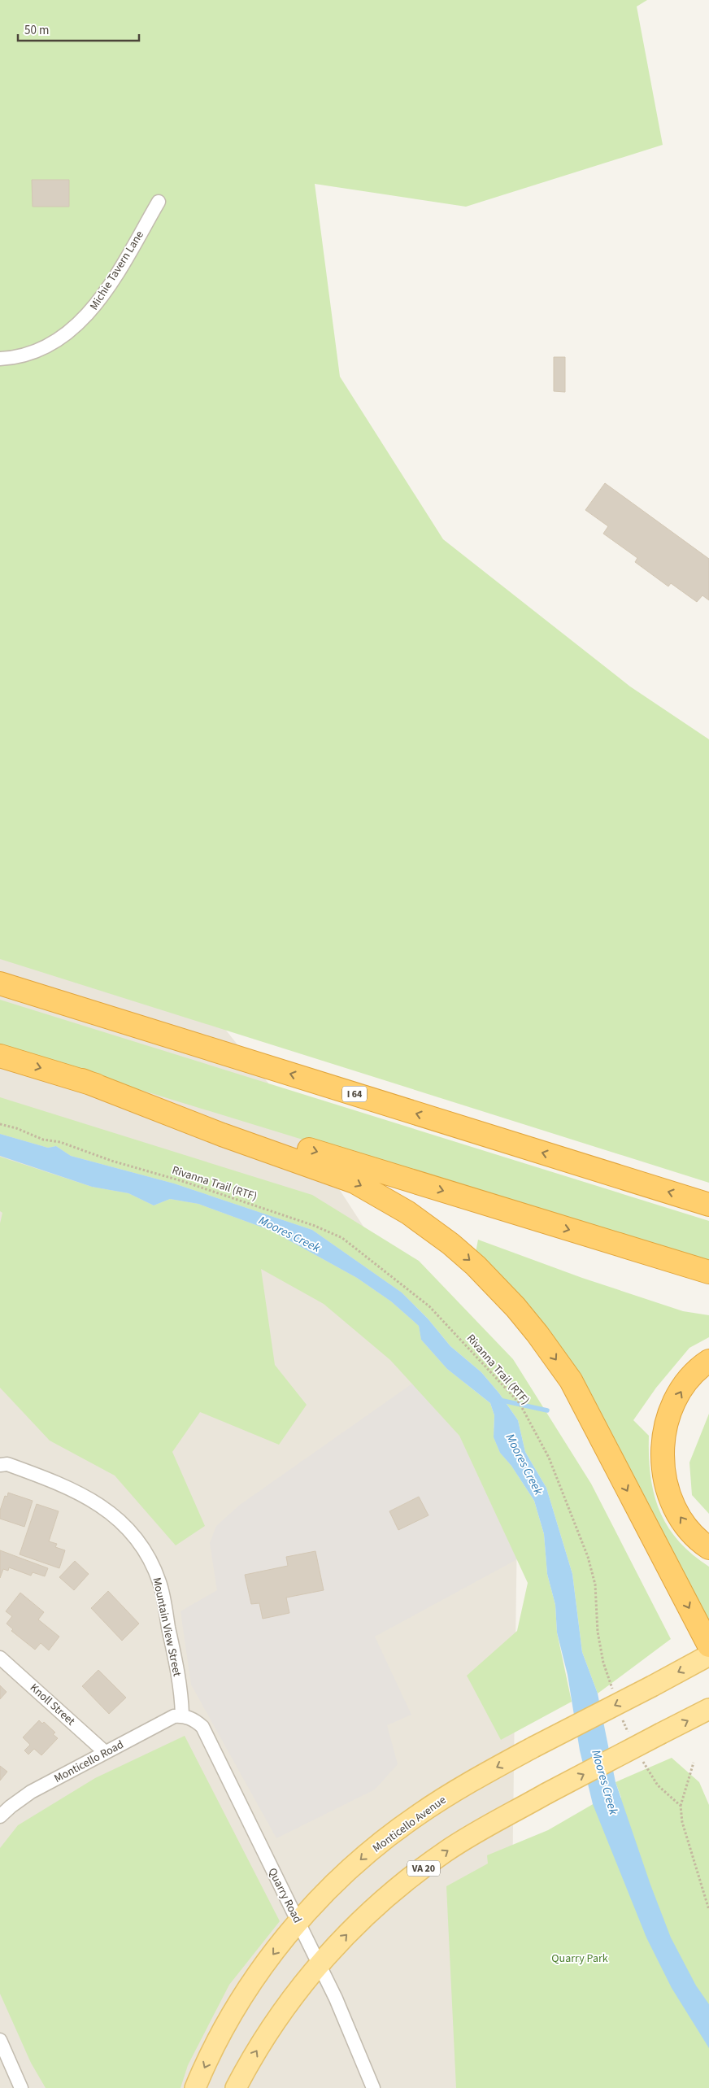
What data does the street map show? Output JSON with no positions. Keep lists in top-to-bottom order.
{
  "streets": {
    "highway": ["I 64"],
    "main road": ["Monticello Avenue", "VA 20"],
    "street": [
      "Michie Tavern Lane",
      "Mountain View Street",
      "Knoll Street",
      "Monticello Road",
      "Quarry Road"
    ],
    "path": ["Rivanna Trail (RTF)"]
  },
  "crossings": [
    ["Mountain View Street", "Monticello Road"],
    ["Mountain View Street", "Quarry Road"],
    ["Knoll Street", "Monticello Road"],
    ["Monticello Road", "Quarry Road"],
    ["Monticello Avenue", "Quarry Road"],
    ["VA 20", "Quarry Road"]
  ],
  "water": ["Moores Creek"],
  "parks": ["Quarry Park"],
  "scale_bar": "50 m"
}
